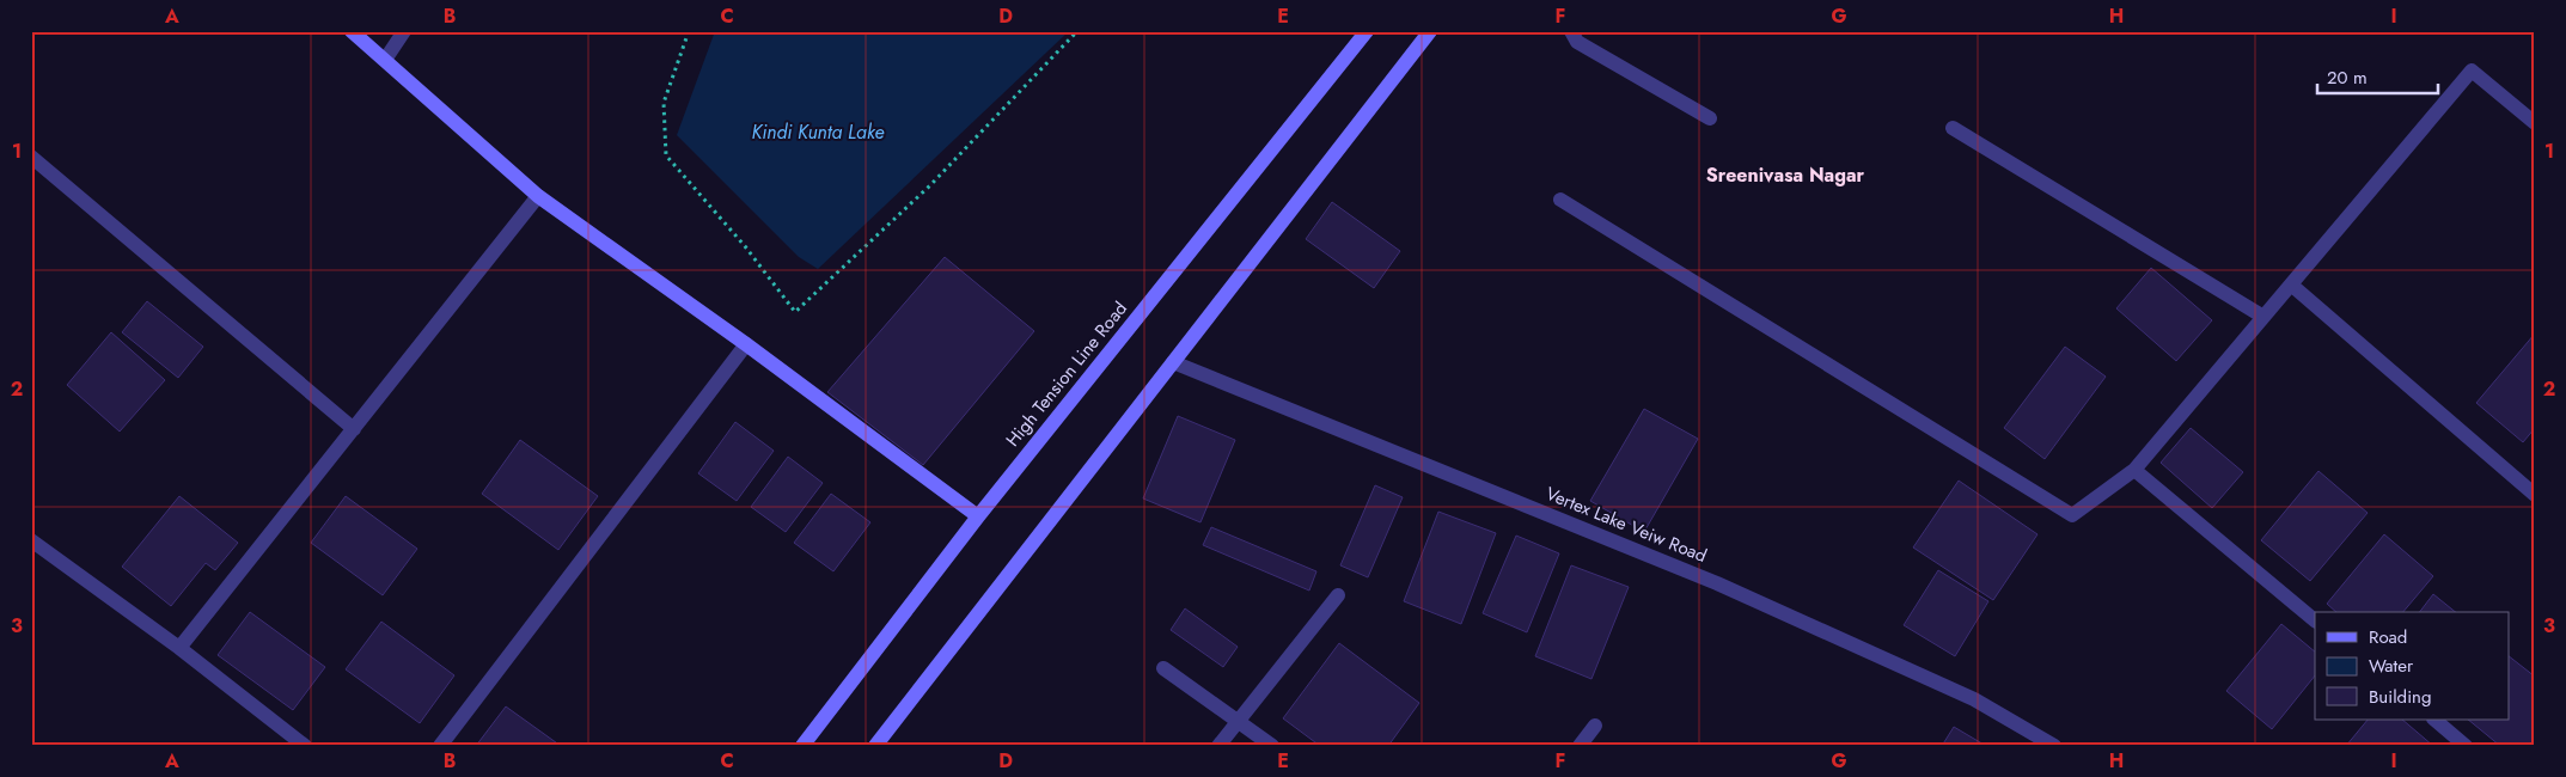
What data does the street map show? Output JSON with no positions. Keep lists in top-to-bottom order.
{
  "streets": {
    "main road": ["High Tension Line Road"],
    "street": ["Vertex Lake Veiw Road"]
  },
  "districts": ["Sreenivasa Nagar"],
  "water": ["Kindi Kunta Lake"],
  "legend": ["Road", "Water", "Building"],
  "scale_bar": "20 m",
  "grid": {
    "columns": [
      "A",
      "B",
      "C",
      "D",
      "E",
      "F",
      "G",
      "H",
      "I"
    ],
    "rows": ["1", "2", "3"]
  }
}
